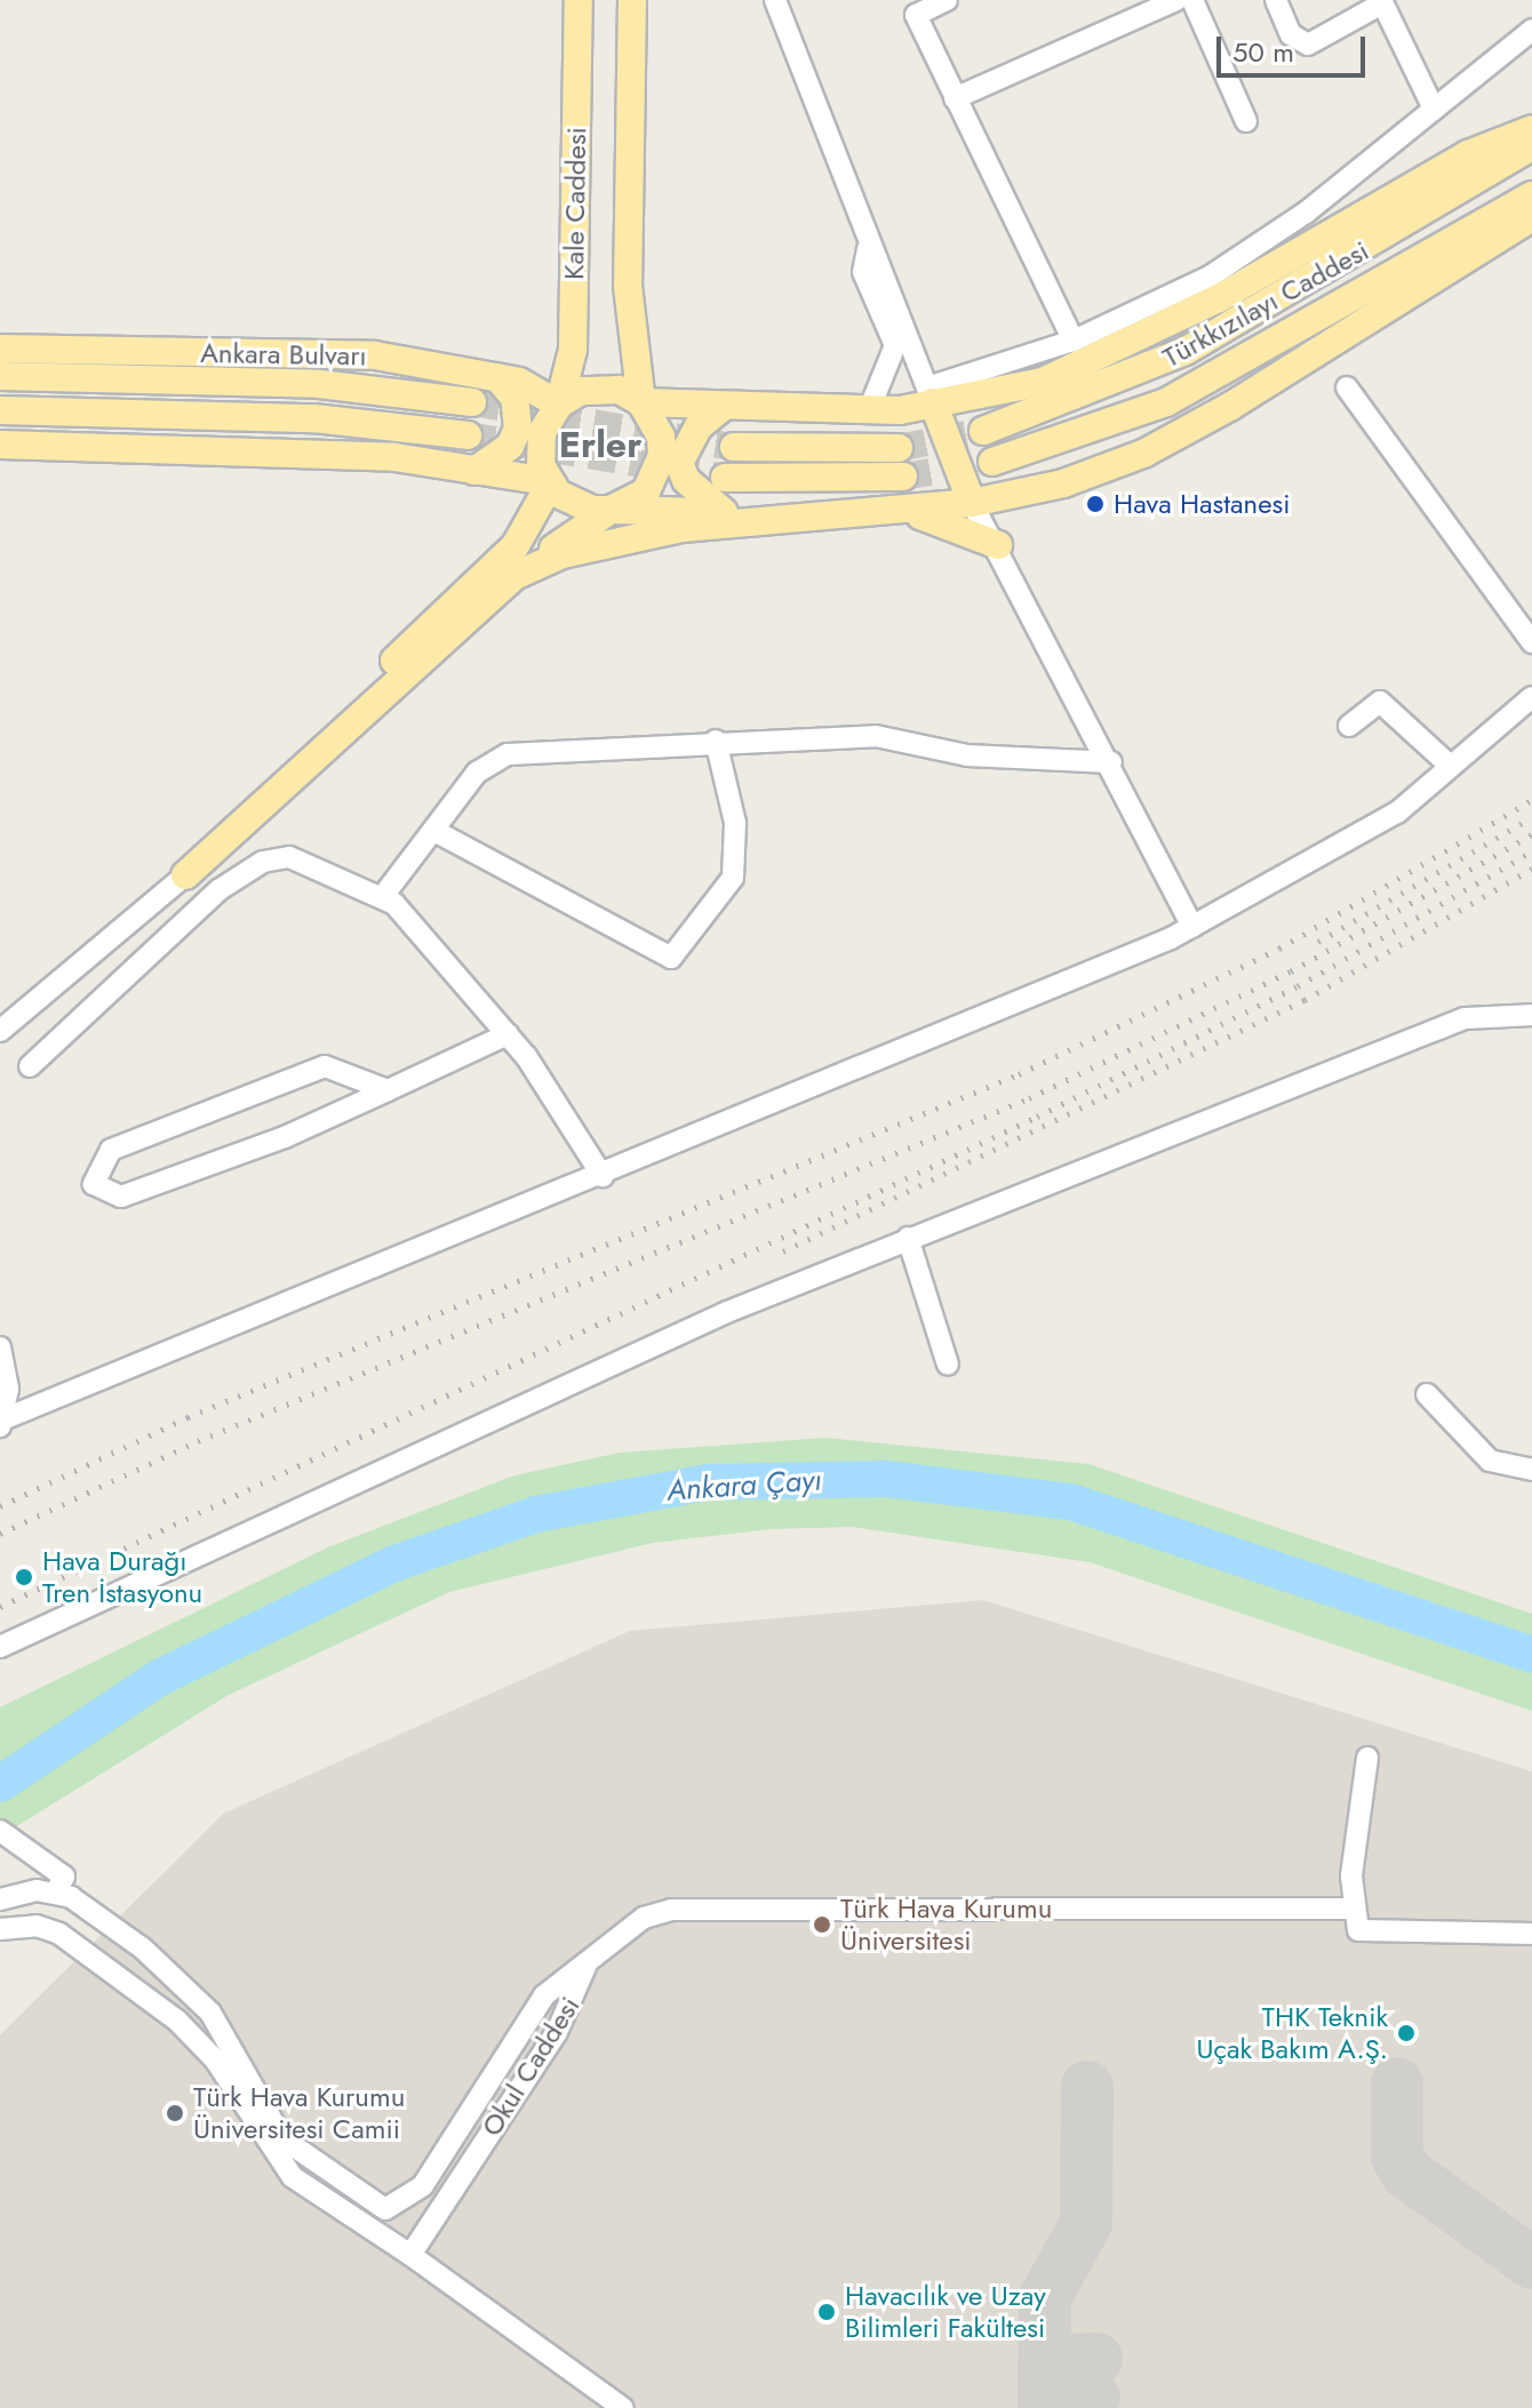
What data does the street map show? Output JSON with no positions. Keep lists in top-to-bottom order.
{
  "streets": {
    "main road": ["Kale Caddesi", "Türkkızılayı Caddesi", "Ankara Bulvarı"],
    "street": ["Okul Caddesi"]
  },
  "crossings": [
    ["Kale Caddesi", "Ankara Bulvarı"]
  ],
  "districts": ["Erler"],
  "water": ["Ankara Çayı"],
  "places": [
    "Hava Hastanesi",
    "Hava Durağı Tren İstasyonu",
    "Türk Hava Kurumu Üniversitesi",
    "THK Teknik Uçak Bakım A.Ş.",
    "Türk Hava Kurumu Üniversitesi Camii",
    "Havacılık ve Uzay Bilimleri Fakültesi"
  ],
  "scale_bar": "50 m"
}
